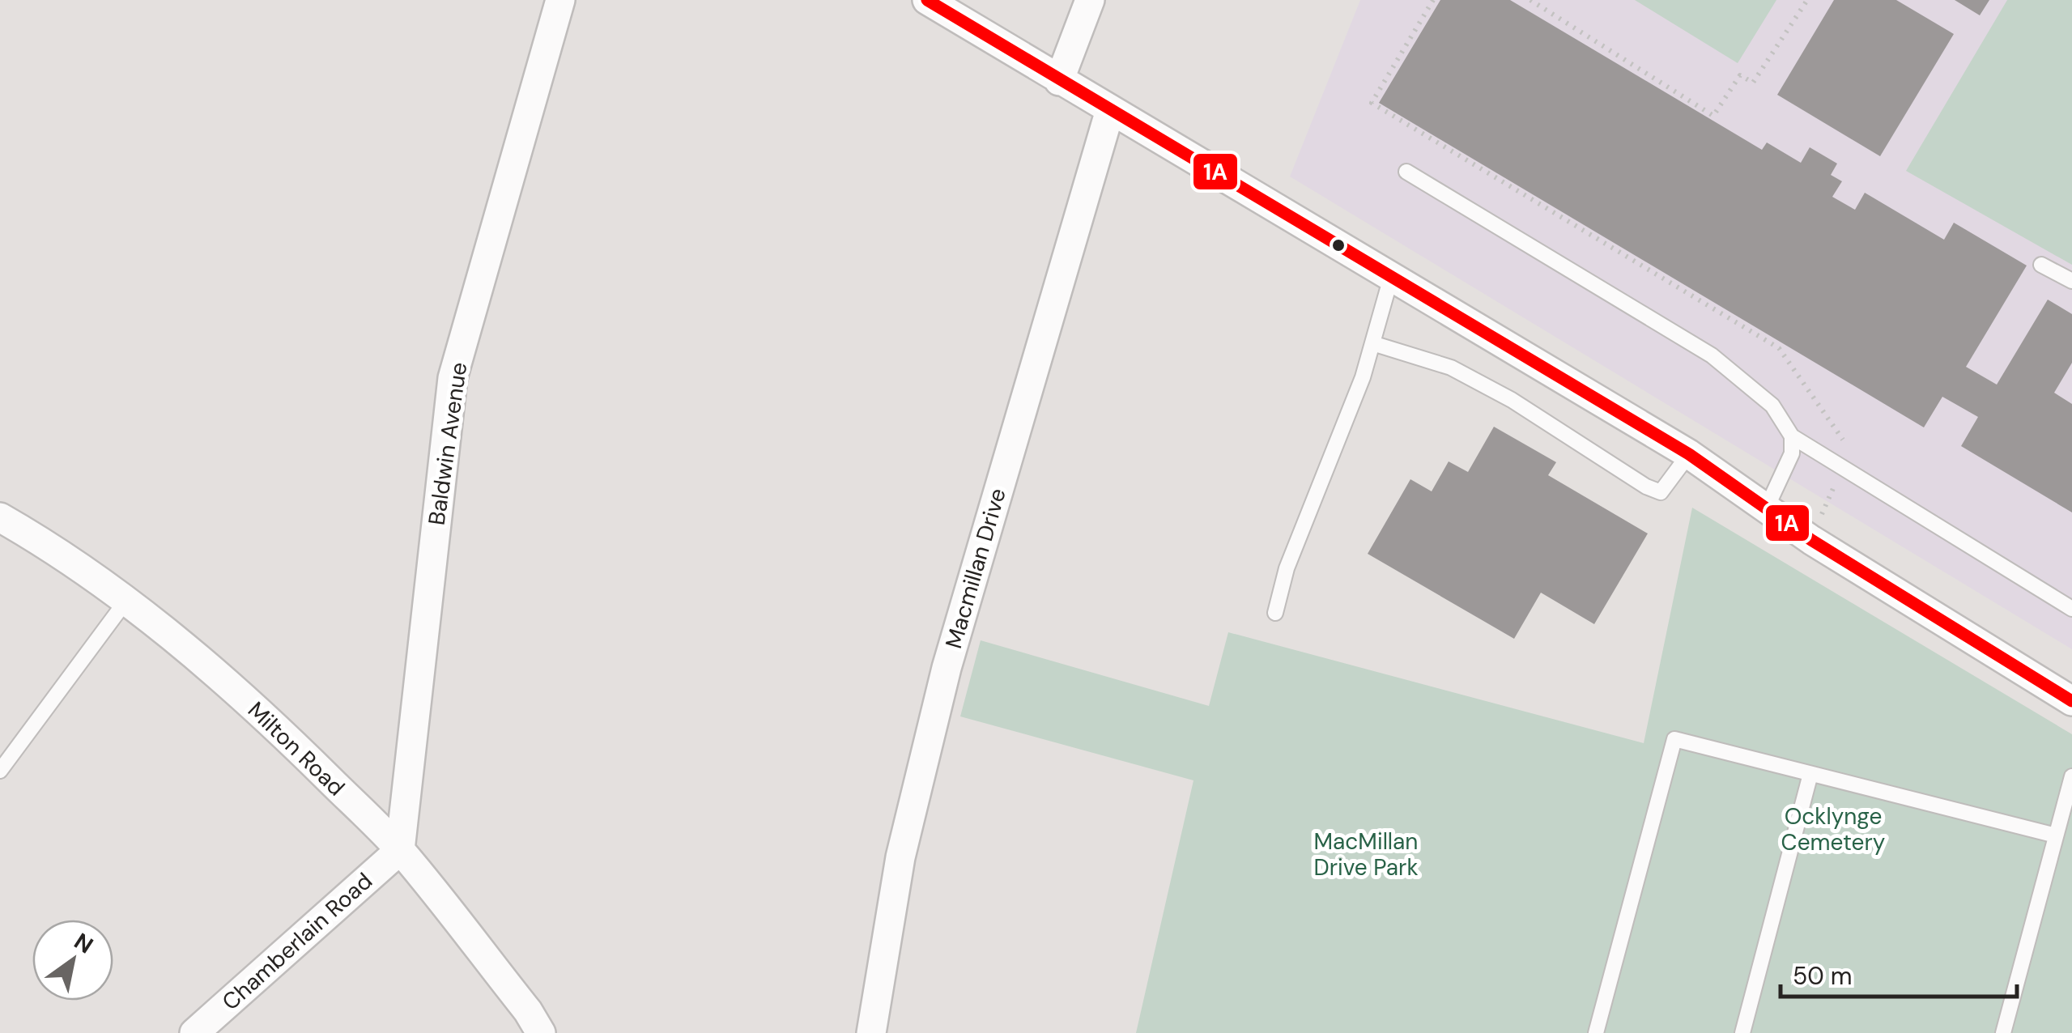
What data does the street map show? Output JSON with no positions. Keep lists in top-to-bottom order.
{
  "streets": {
    "street": [
      "Baldwin Avenue",
      "Macmillan Drive",
      "Milton Road",
      "Chamberlain Road"
    ]
  },
  "crossings": [
    ["Baldwin Avenue", "Milton Road"],
    ["Baldwin Avenue", "Chamberlain Road"],
    ["Milton Road", "Chamberlain Road"]
  ],
  "parks": ["Ocklynge Cemetery", "MacMillan Drive Park"],
  "lines": ["transit line 1A"],
  "scale_bar": "50 m",
  "north": "top right"
}
